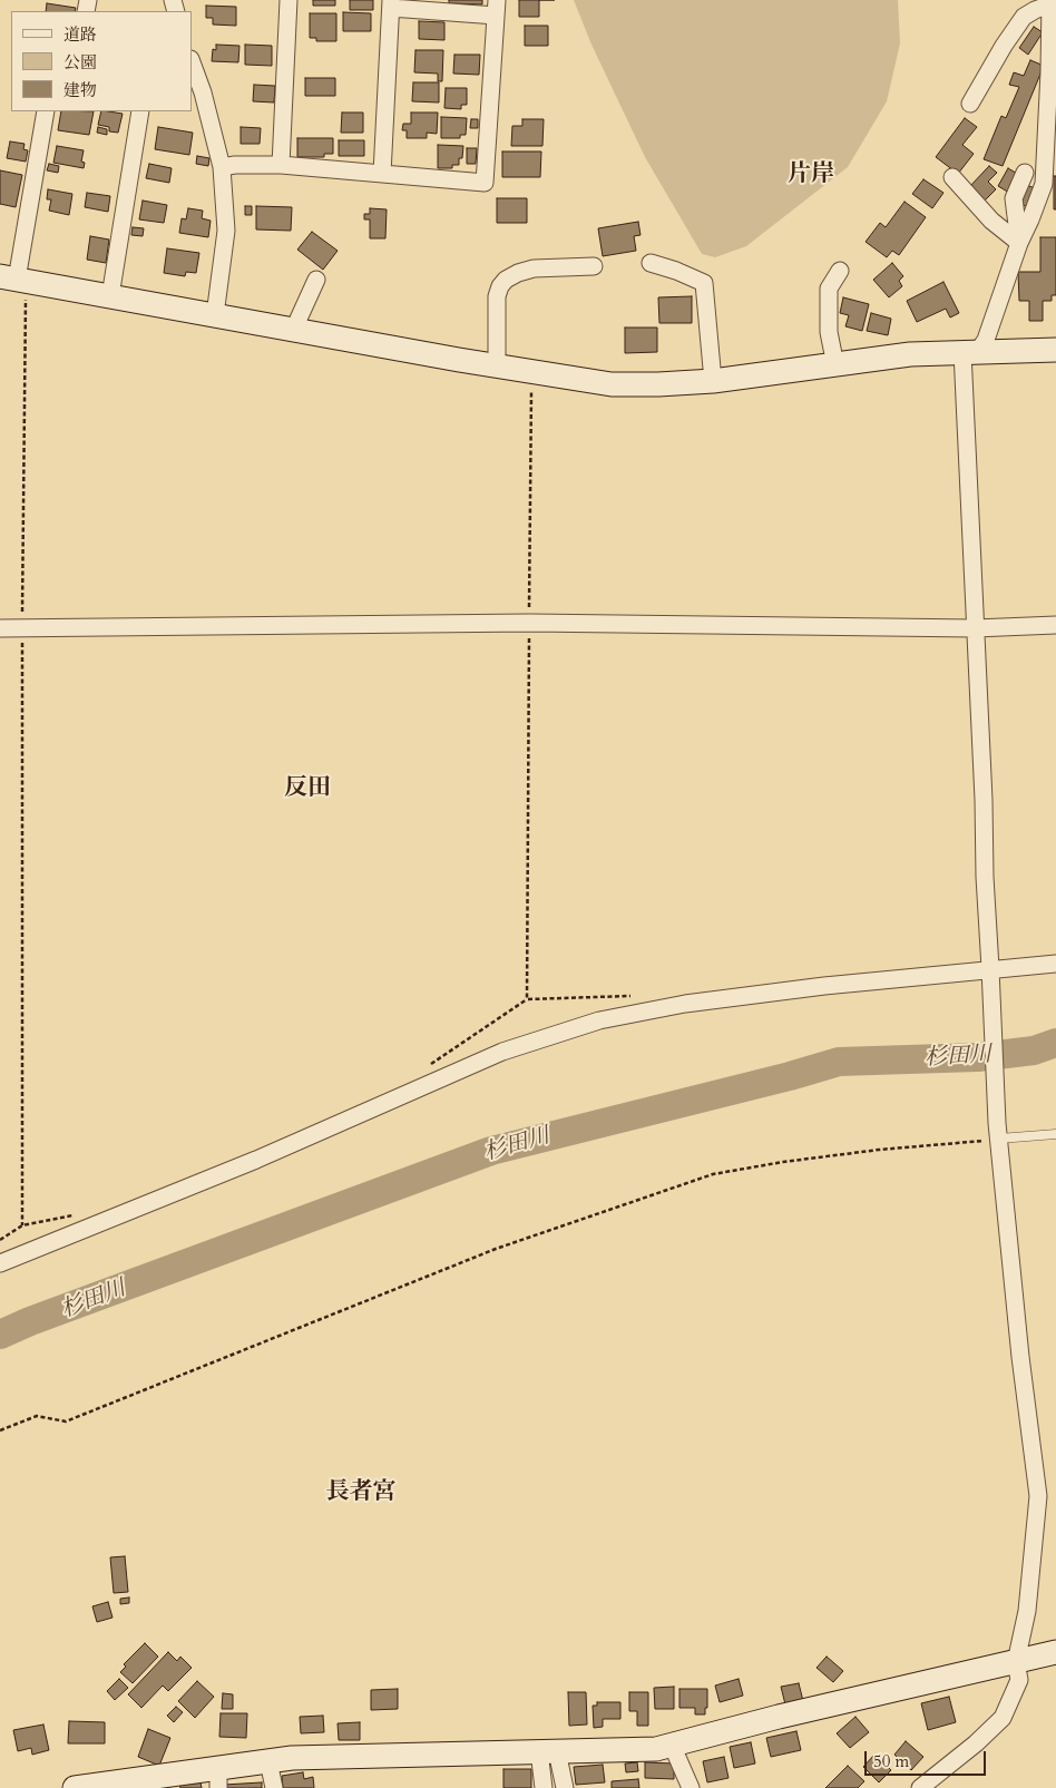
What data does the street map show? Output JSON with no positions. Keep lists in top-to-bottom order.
{
  "districts": ["片岸", "反田", "長者宮"],
  "water": ["杉田川"],
  "legend": ["道路", "公園", "建物"],
  "scale_bar": "50 m"
}
